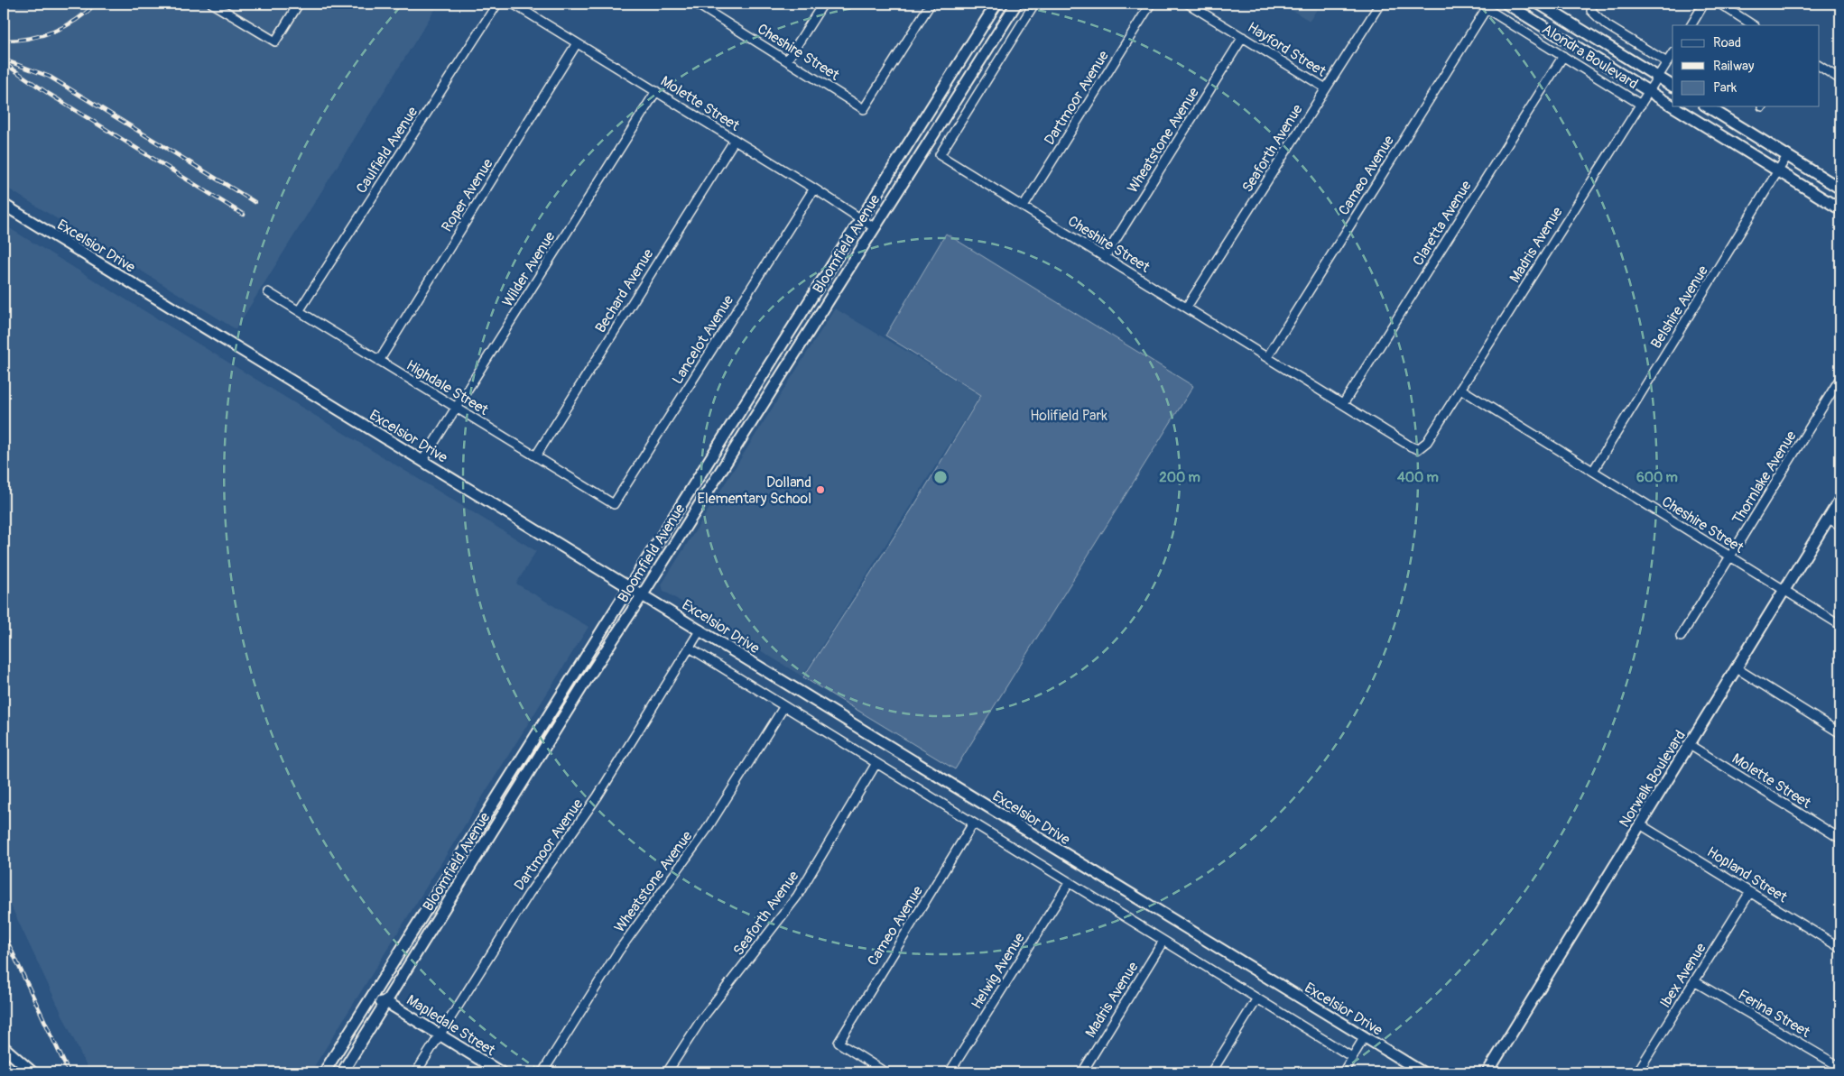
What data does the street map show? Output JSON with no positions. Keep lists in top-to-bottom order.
{
  "streets": {
    "main road": [
      "Alondra Boulevard",
      "Bloomfield Avenue",
      "Excelsior Drive",
      "Norwalk Boulevard",
      "Mapledale Street"
    ],
    "street": [
      "Hayford Street",
      "Cheshire Street",
      "Dartmoor Avenue",
      "Molette Street",
      "Wheatstone Avenue",
      "Seaforth Avenue",
      "Caulfield Avenue",
      "Cameo Avenue",
      "Roper Avenue",
      "Claretta Avenue",
      "Madris Avenue",
      "Wilder Avenue",
      "Bechard Avenue",
      "Belshire Avenue",
      "Lancelot Avenue",
      "Highdale Street",
      "Thornlake Avenue",
      "Hopland Street",
      "Helwig Avenue",
      "Ibex Avenue",
      "Ferina Street"
    ]
  },
  "crossings": [
    ["Hayford Street", "Wheatstone Avenue"],
    ["Hayford Street", "Seaforth Avenue"],
    ["Cheshire Street", "Dartmoor Avenue"],
    ["Cheshire Street", "Wheatstone Avenue"],
    ["Cheshire Street", "Seaforth Avenue"],
    ["Cheshire Street", "Cameo Avenue"],
    ["Cheshire Street", "Claretta Avenue"],
    ["Cheshire Street", "Madris Avenue"],
    ["Cheshire Street", "Belshire Avenue"],
    ["Cheshire Street", "Thornlake Avenue"],
    ["Cheshire Street", "Norwalk Boulevard"],
    ["Alondra Boulevard", "Cameo Avenue"],
    ["Alondra Boulevard", "Claretta Avenue"],
    ["Alondra Boulevard", "Madris Avenue"],
    ["Alondra Boulevard", "Belshire Avenue"],
    ["Dartmoor Avenue", "Excelsior Drive"],
    ["Dartmoor Avenue", "Mapledale Street"],
    ["Molette Street", "Roper Avenue"],
    ["Molette Street", "Bloomfield Avenue"],
    ["Molette Street", "Wilder Avenue"],
    ["Molette Street", "Bechard Avenue"],
    ["Molette Street", "Lancelot Avenue"],
    ["Molette Street", "Norwalk Boulevard"],
    ["Caulfield Avenue", "Highdale Street"],
    ["Roper Avenue", "Highdale Street"],
    ["Bloomfield Avenue", "Excelsior Drive"],
    ["Bloomfield Avenue", "Mapledale Street"],
    ["Excelsior Drive", "Wilder Avenue"],
    ["Wilder Avenue", "Highdale Street"],
    ["Bechard Avenue", "Highdale Street"],
    ["Lancelot Avenue", "Highdale Street"],
    ["Norwalk Boulevard", "Hopland Street"],
    ["Hopland Street", "Ibex Avenue"],
    ["Ibex Avenue", "Ferina Street"]
  ],
  "parks": ["Holifield Park"],
  "places": ["Dolland Elementary School"],
  "legend": ["Road", "Railway", "Park"],
  "rings": ["200 m", "400 m", "600 m"]
}
